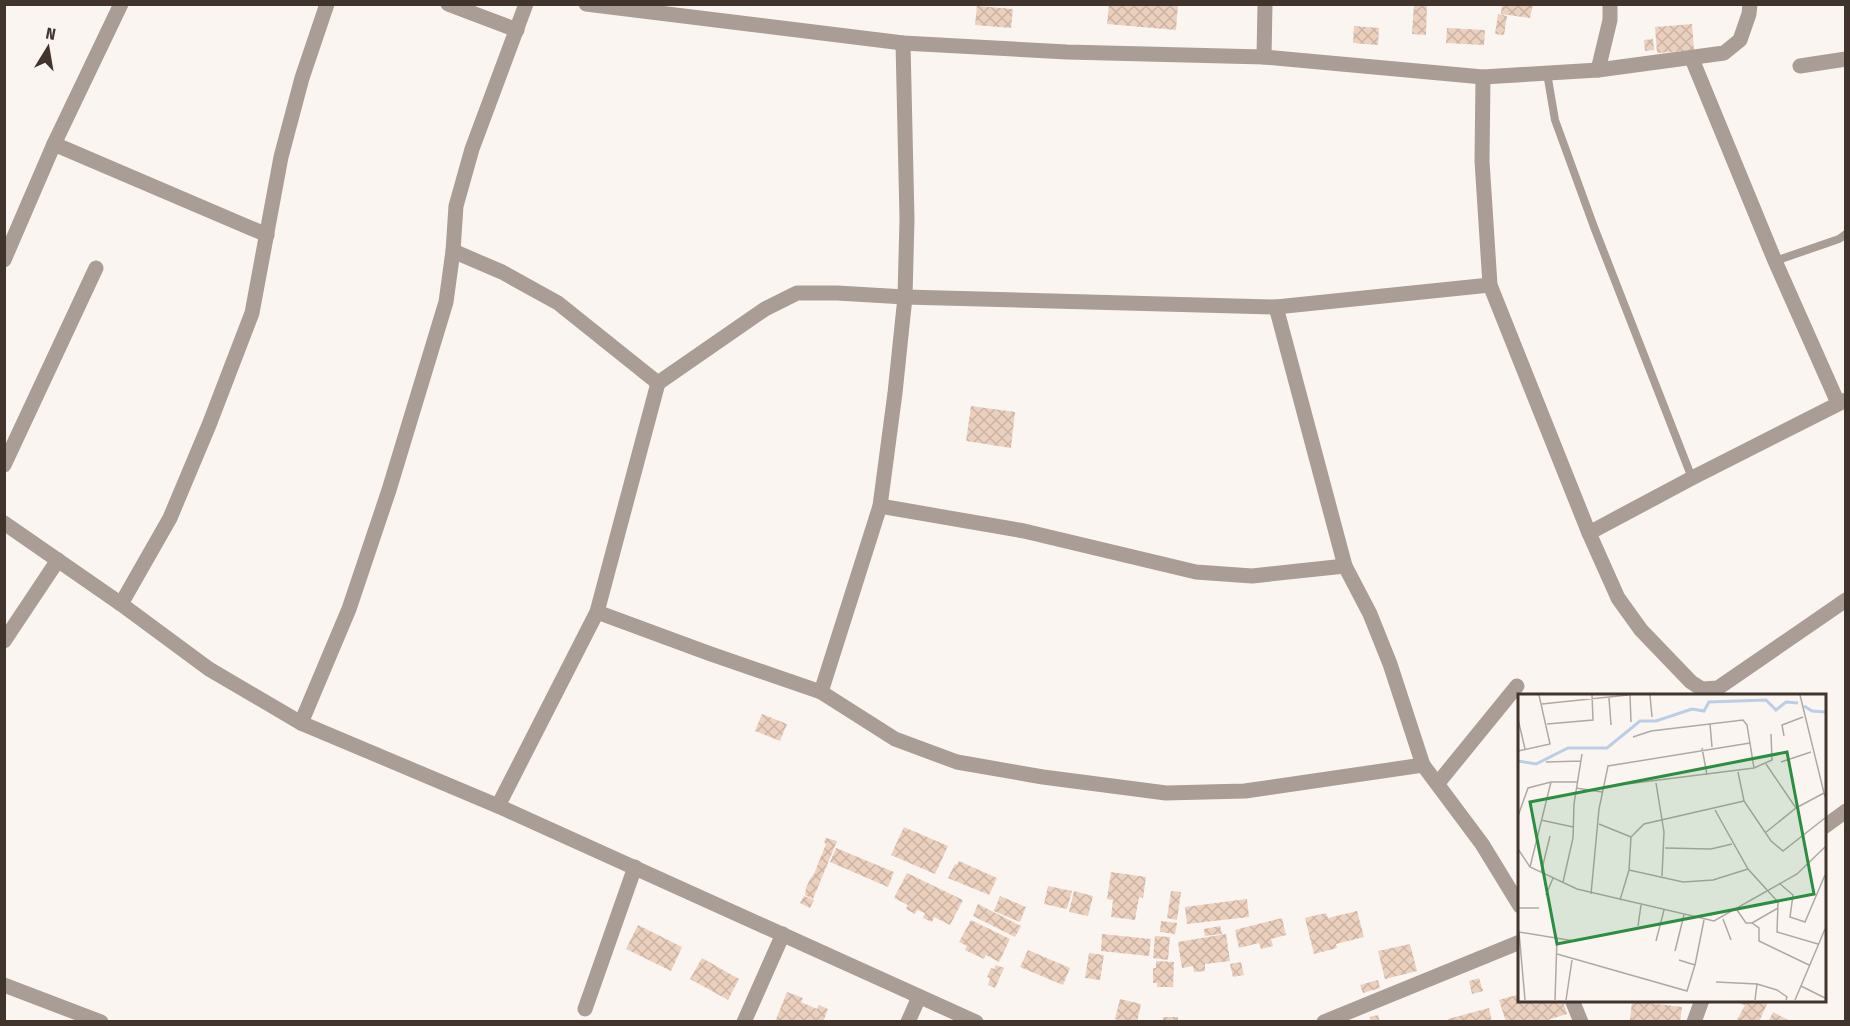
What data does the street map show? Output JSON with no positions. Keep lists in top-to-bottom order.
{
  "north": "top"
}
